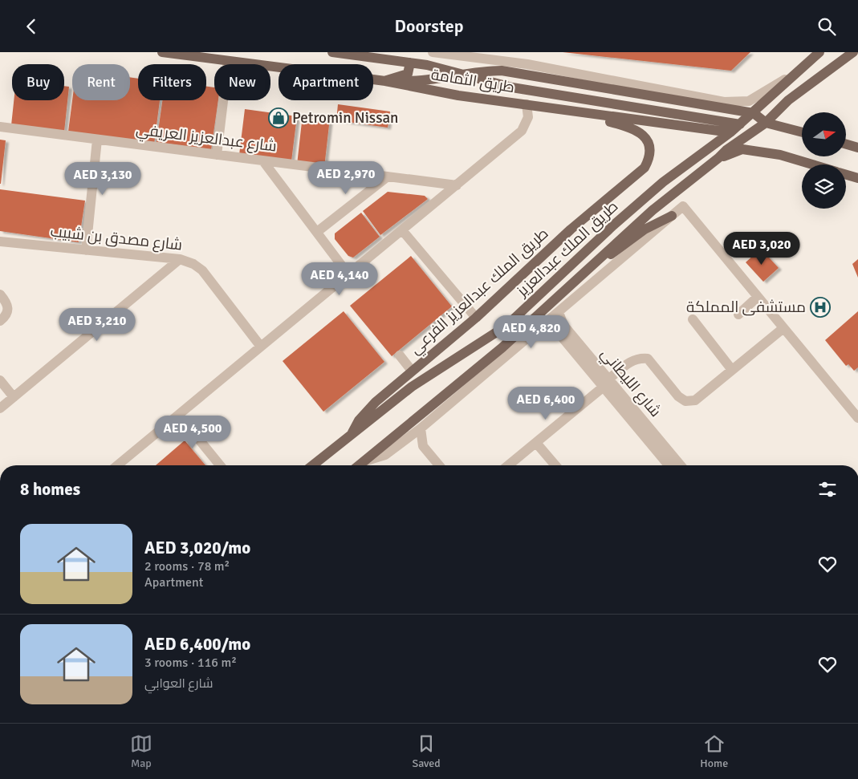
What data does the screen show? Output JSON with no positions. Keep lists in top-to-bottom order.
{
  "streets": {
    "main road": ["طريق الثمامة", "طريق الملك عبدالعزيز", "طريق الملك عبدالعزيز الفرعي"],
    "street": ["شارع عبدالعزيز العريفي", "شارع مصدق بن شبيب", "شارع الليطاني"]
  },
  "crossings": [
    ["طريق الثمامة", "طريق الملك عبدالعزيز"],
    ["طريق الثمامة", "طريق الملك عبدالعزيز الفرعي"],
    ["طريق الملك عبدالعزيز", "طريق الملك عبدالعزيز الفرعي"]
  ],
  "places": {
    "shop": ["Petromin Nissan"],
    "hospital": ["مستشفى المملكة"]
  },
  "north": "right",
  "page": {
    "header": "Doorstep",
    "chip": [
      "Buy",
      "Rent",
      "Filters",
      "New",
      "Apartment"
    ],
    "price": [
      "AED 2,970",
      "AED 3,130",
      "AED 3,020",
      "AED 4,140",
      "AED 3,210",
      "AED 4,820",
      "AED 6,400",
      "AED 4,500"
    ],
    "heading": "8 homes",
    "list": [
      {
        "name": "AED 3,020/mo",
        "note": "2 rooms · 78 m² · Apartment"
      },
      {
        "name": "AED 6,400/mo",
        "note": "3 rooms · 116 m² · شارع العوابي"
      }
    ],
    "tabs": ["Map", "Saved", "Home"]
  }
}
